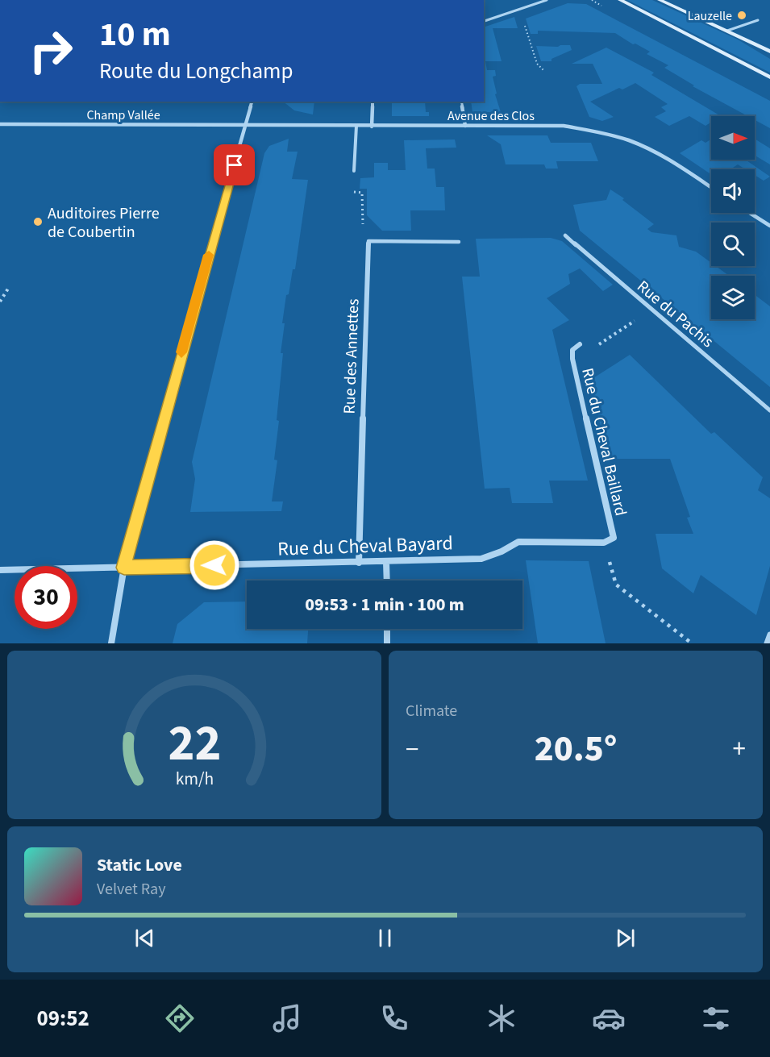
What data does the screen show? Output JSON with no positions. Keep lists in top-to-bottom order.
{
  "streets": {
    "street": [
      "Champ Vallée",
      "Avenue des Clos",
      "Rue du Pachis",
      "Rue des Annettes",
      "Rue du Cheval Baillard",
      "Rue du Cheval Bayard"
    ]
  },
  "crossings": [
    ["Champ Vallée", "Avenue des Clos"],
    ["Rue des Annettes", "Rue du Cheval Bayard"],
    ["Rue du Cheval Baillard", "Rue du Cheval Bayard"]
  ],
  "places": ["Lauzelle", "Auditoires Pierre de Coubertin"],
  "north": "right",
  "page": {
    "turn": ["10 m", "Route du Longchamp"],
    "limit": "30",
    "trip": "09:53 · 1 min · 100 m",
    "tile": "Climate",
    "heat": ["−", "20.5°", "+"],
    "song": ["Static Love", "Velvet Ray"],
    "tabs": "09:52",
    "gauge": ["22", "km/h"]
  }
}
